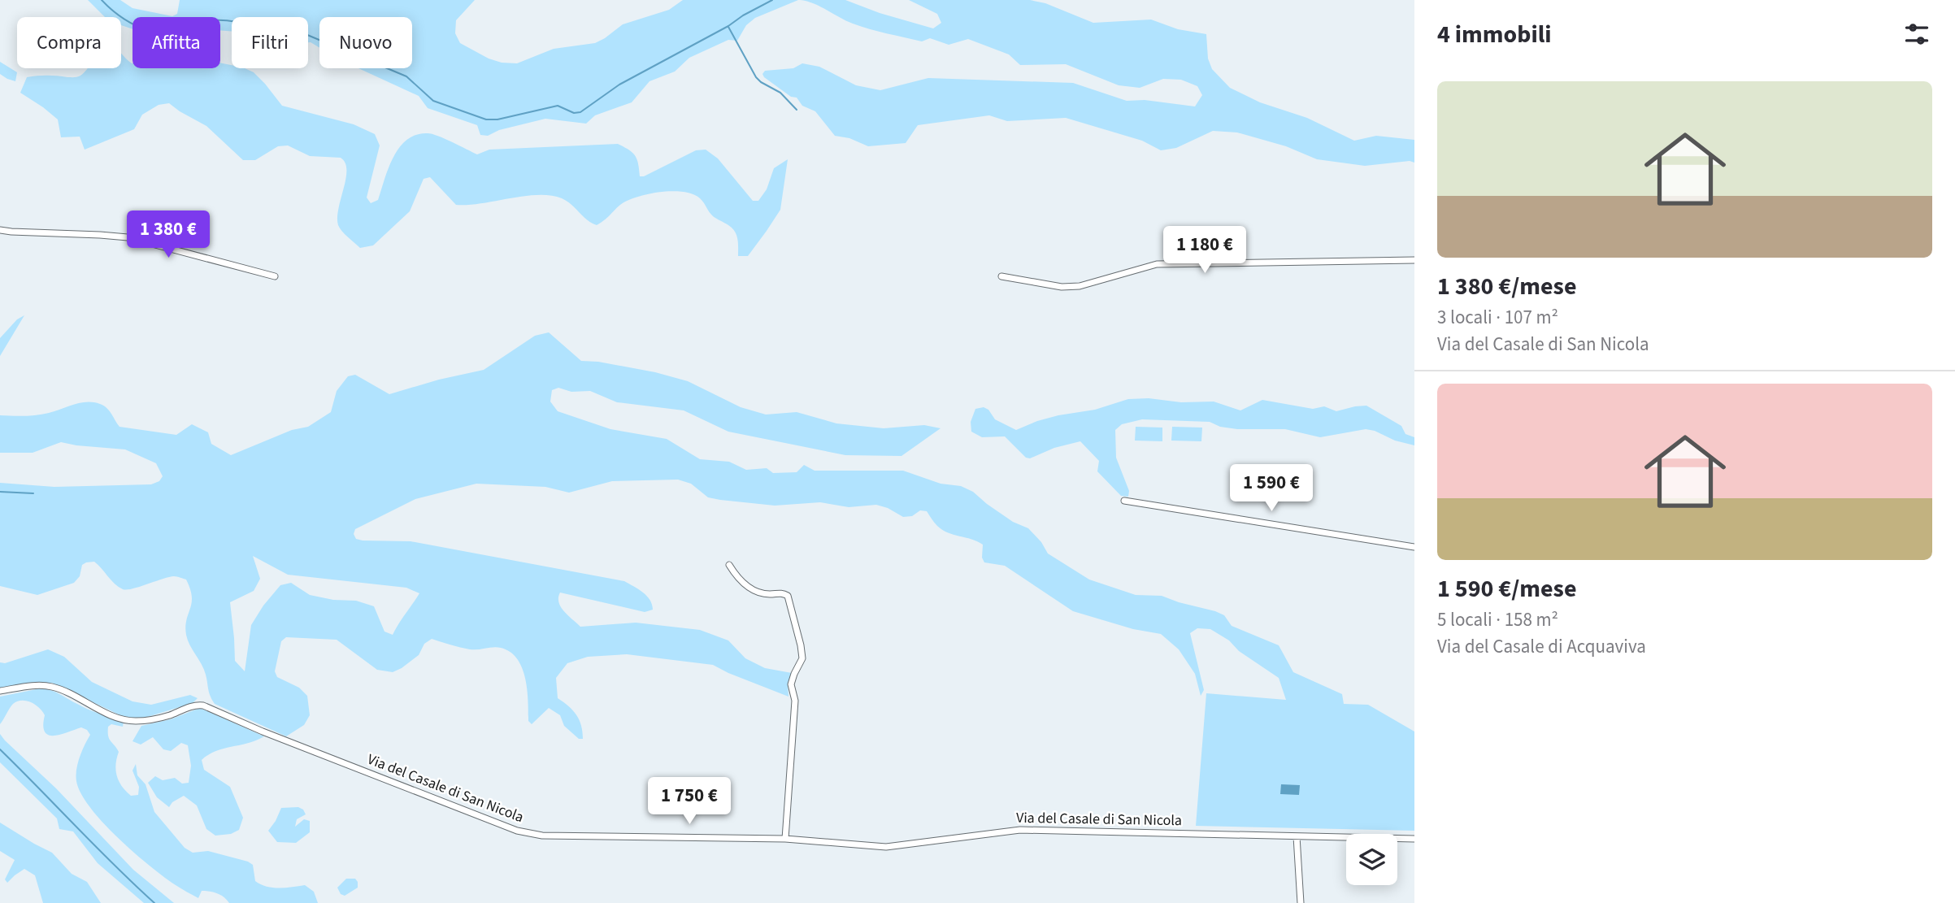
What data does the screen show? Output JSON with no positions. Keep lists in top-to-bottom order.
{
  "streets": {
    "street": ["Via del Casale di San Nicola"]
  },
  "page": {
    "heading": "4 immobili",
    "chip": [
      "Compra",
      "Affitta",
      "Filtri",
      "Nuovo"
    ],
    "list": [
      {
        "name": "1 380 €/mese",
        "note": "3 locali · 107 m² · Via del Casale di San Nicola"
      },
      {
        "name": "1 590 €/mese",
        "note": "5 locali · 158 m² · Via del Casale di Acquaviva"
      }
    ],
    "price": [
      "1 380 €",
      "1 180 €",
      "1 590 €",
      "1 750 €"
    ]
  }
}
